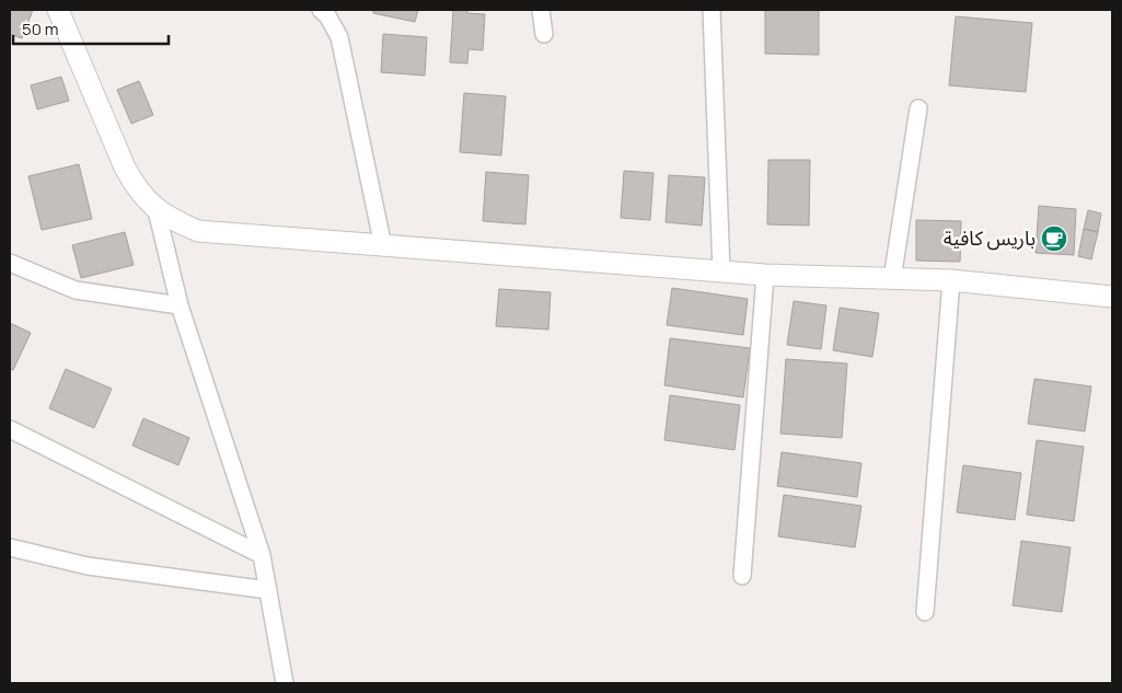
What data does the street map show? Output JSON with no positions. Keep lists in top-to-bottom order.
{
  "places": {
    "cafe": ["باريس كافية"]
  },
  "scale_bar": "50 m"
}
